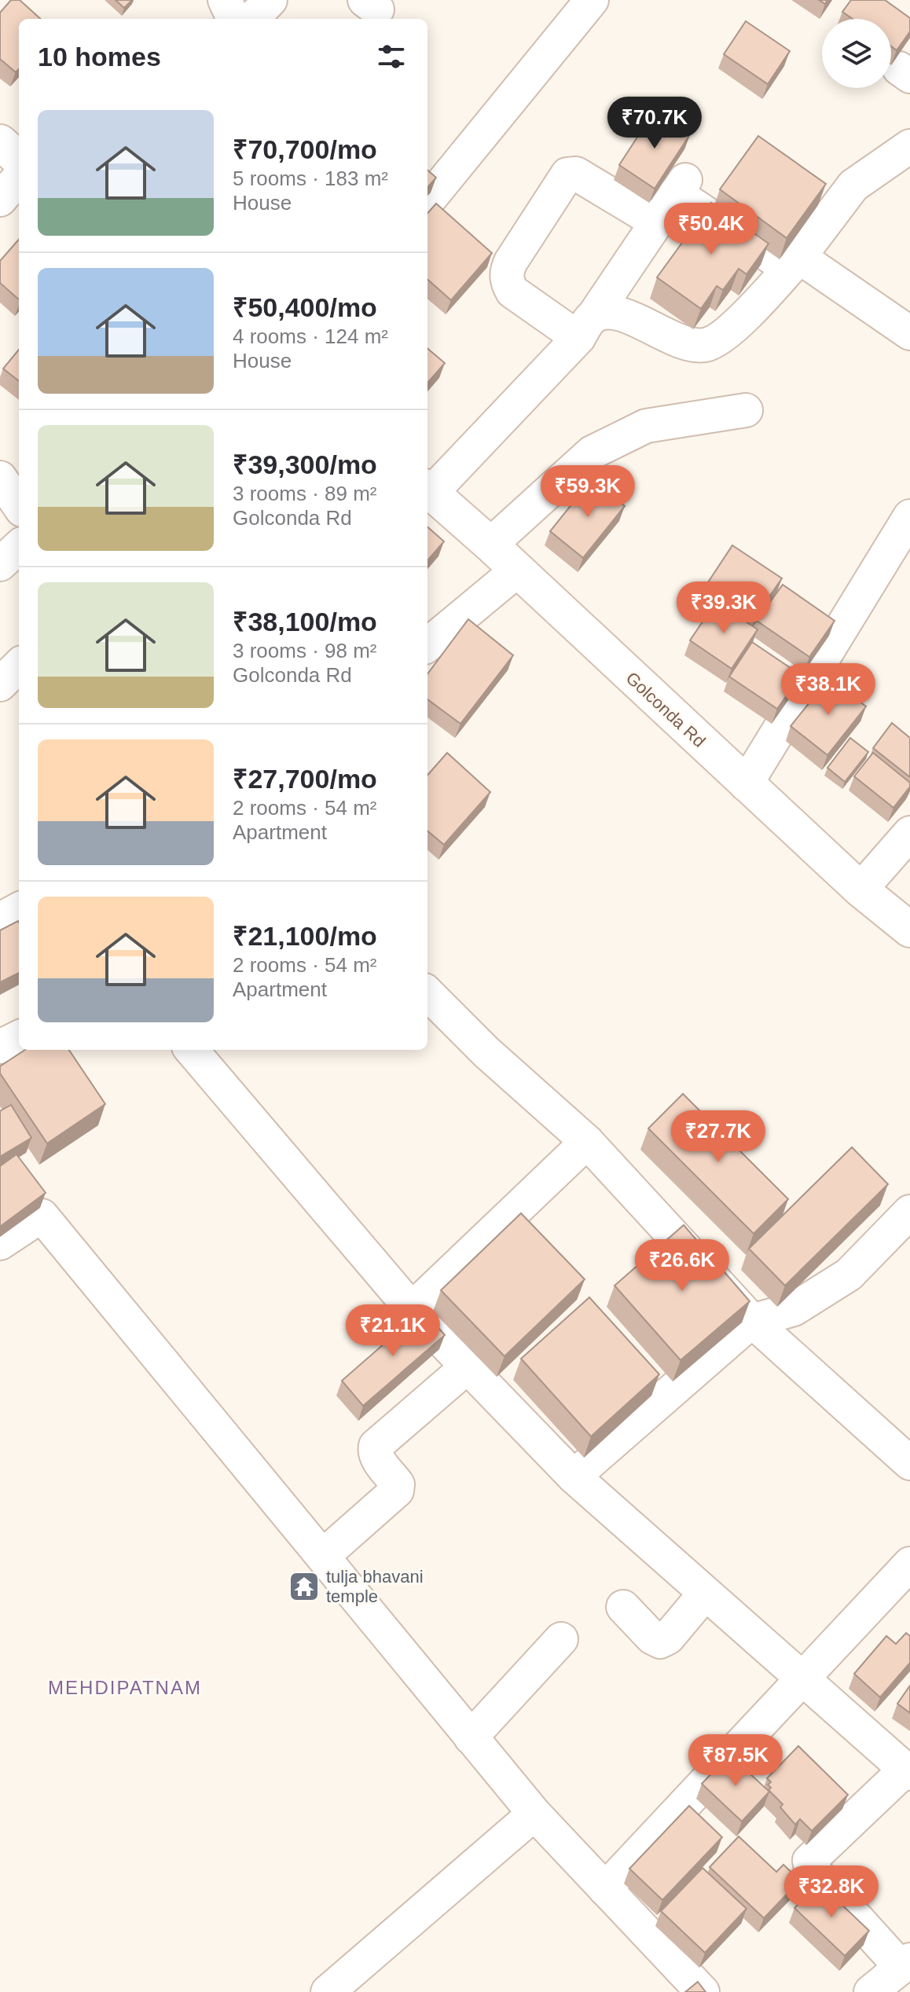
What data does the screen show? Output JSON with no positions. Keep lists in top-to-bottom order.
{
  "streets": {
    "main road": ["Golconda Rd"]
  },
  "districts": ["MEHDIPATNAM"],
  "places": {
    "temple": ["tulja bhavani temple"]
  },
  "page": {
    "heading": "10 homes",
    "list": [
      {
        "name": "₹70,700/mo",
        "note": "5 rooms · 183 m² · House"
      },
      {
        "name": "₹50,400/mo",
        "note": "4 rooms · 124 m² · House"
      },
      {
        "name": "₹39,300/mo",
        "note": "3 rooms · 89 m² · Golconda Rd"
      },
      {
        "name": "₹38,100/mo",
        "note": "3 rooms · 98 m² · Golconda Rd"
      },
      {
        "name": "₹27,700/mo",
        "note": "2 rooms · 54 m² · Apartment"
      },
      {
        "name": "₹21,100/mo",
        "note": "2 rooms · 54 m² · Apartment"
      }
    ],
    "price": [
      "₹70.7K",
      "₹50.4K",
      "₹59.3K",
      "₹39.3K",
      "₹38.1K",
      "₹27.7K",
      "₹26.6K",
      "₹21.1K",
      "₹87.5K",
      "₹32.8K"
    ]
  }
}
